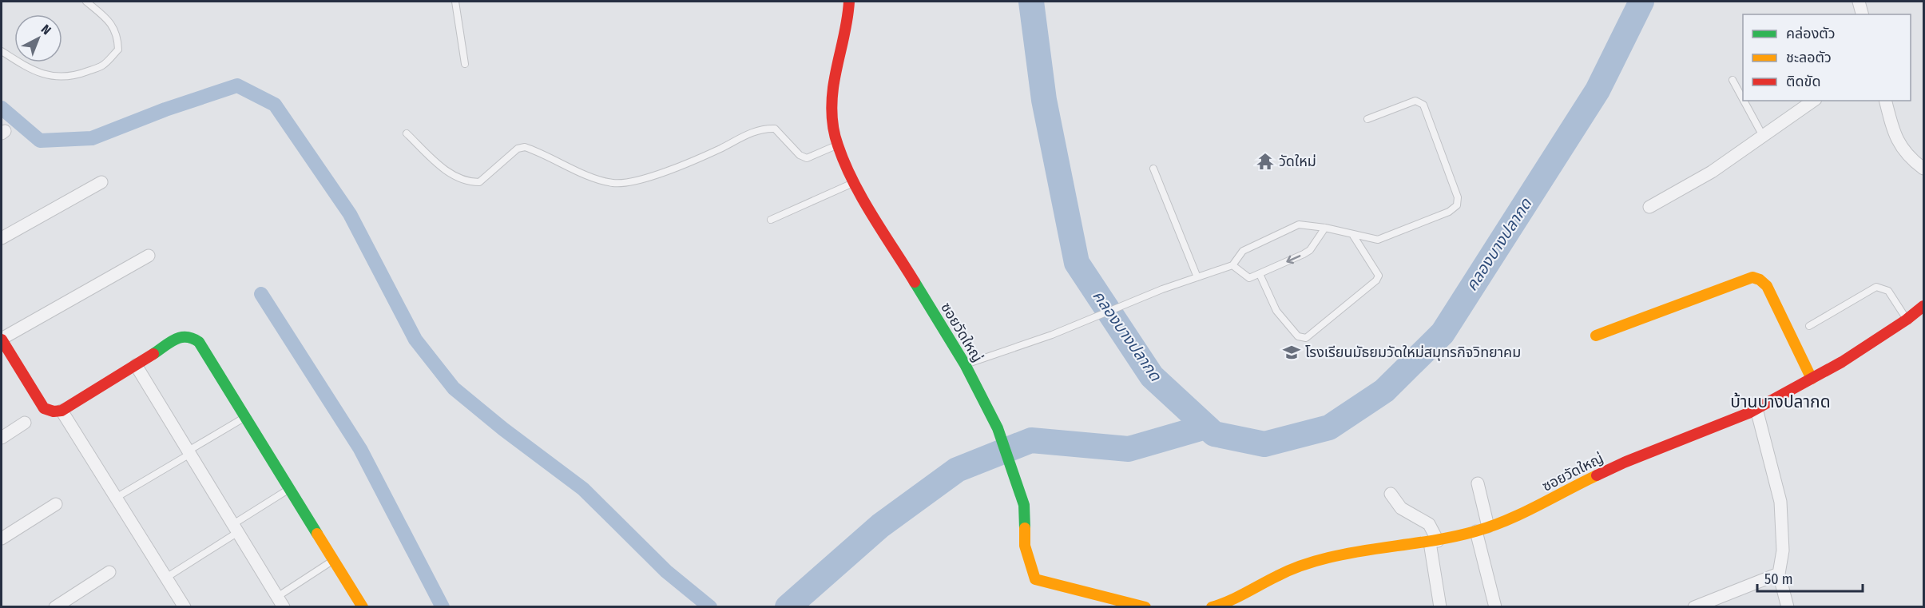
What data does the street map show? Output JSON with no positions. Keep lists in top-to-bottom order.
{
  "streets": {
    "street": ["ซอยวัดใหญ่"]
  },
  "districts": ["บ้านบางปลากด"],
  "water": ["คลองบางปลากด"],
  "places": {
    "temple": ["วัดใหม่"],
    "school or university": ["โรงเรียนมัธยมวัดใหม่สมุทรกิจวิทยาคม"]
  },
  "legend": ["คล่องตัว", "ชะลอตัว", "ติดขัด"],
  "scale_bar": "50 m",
  "north": "top right"
}
